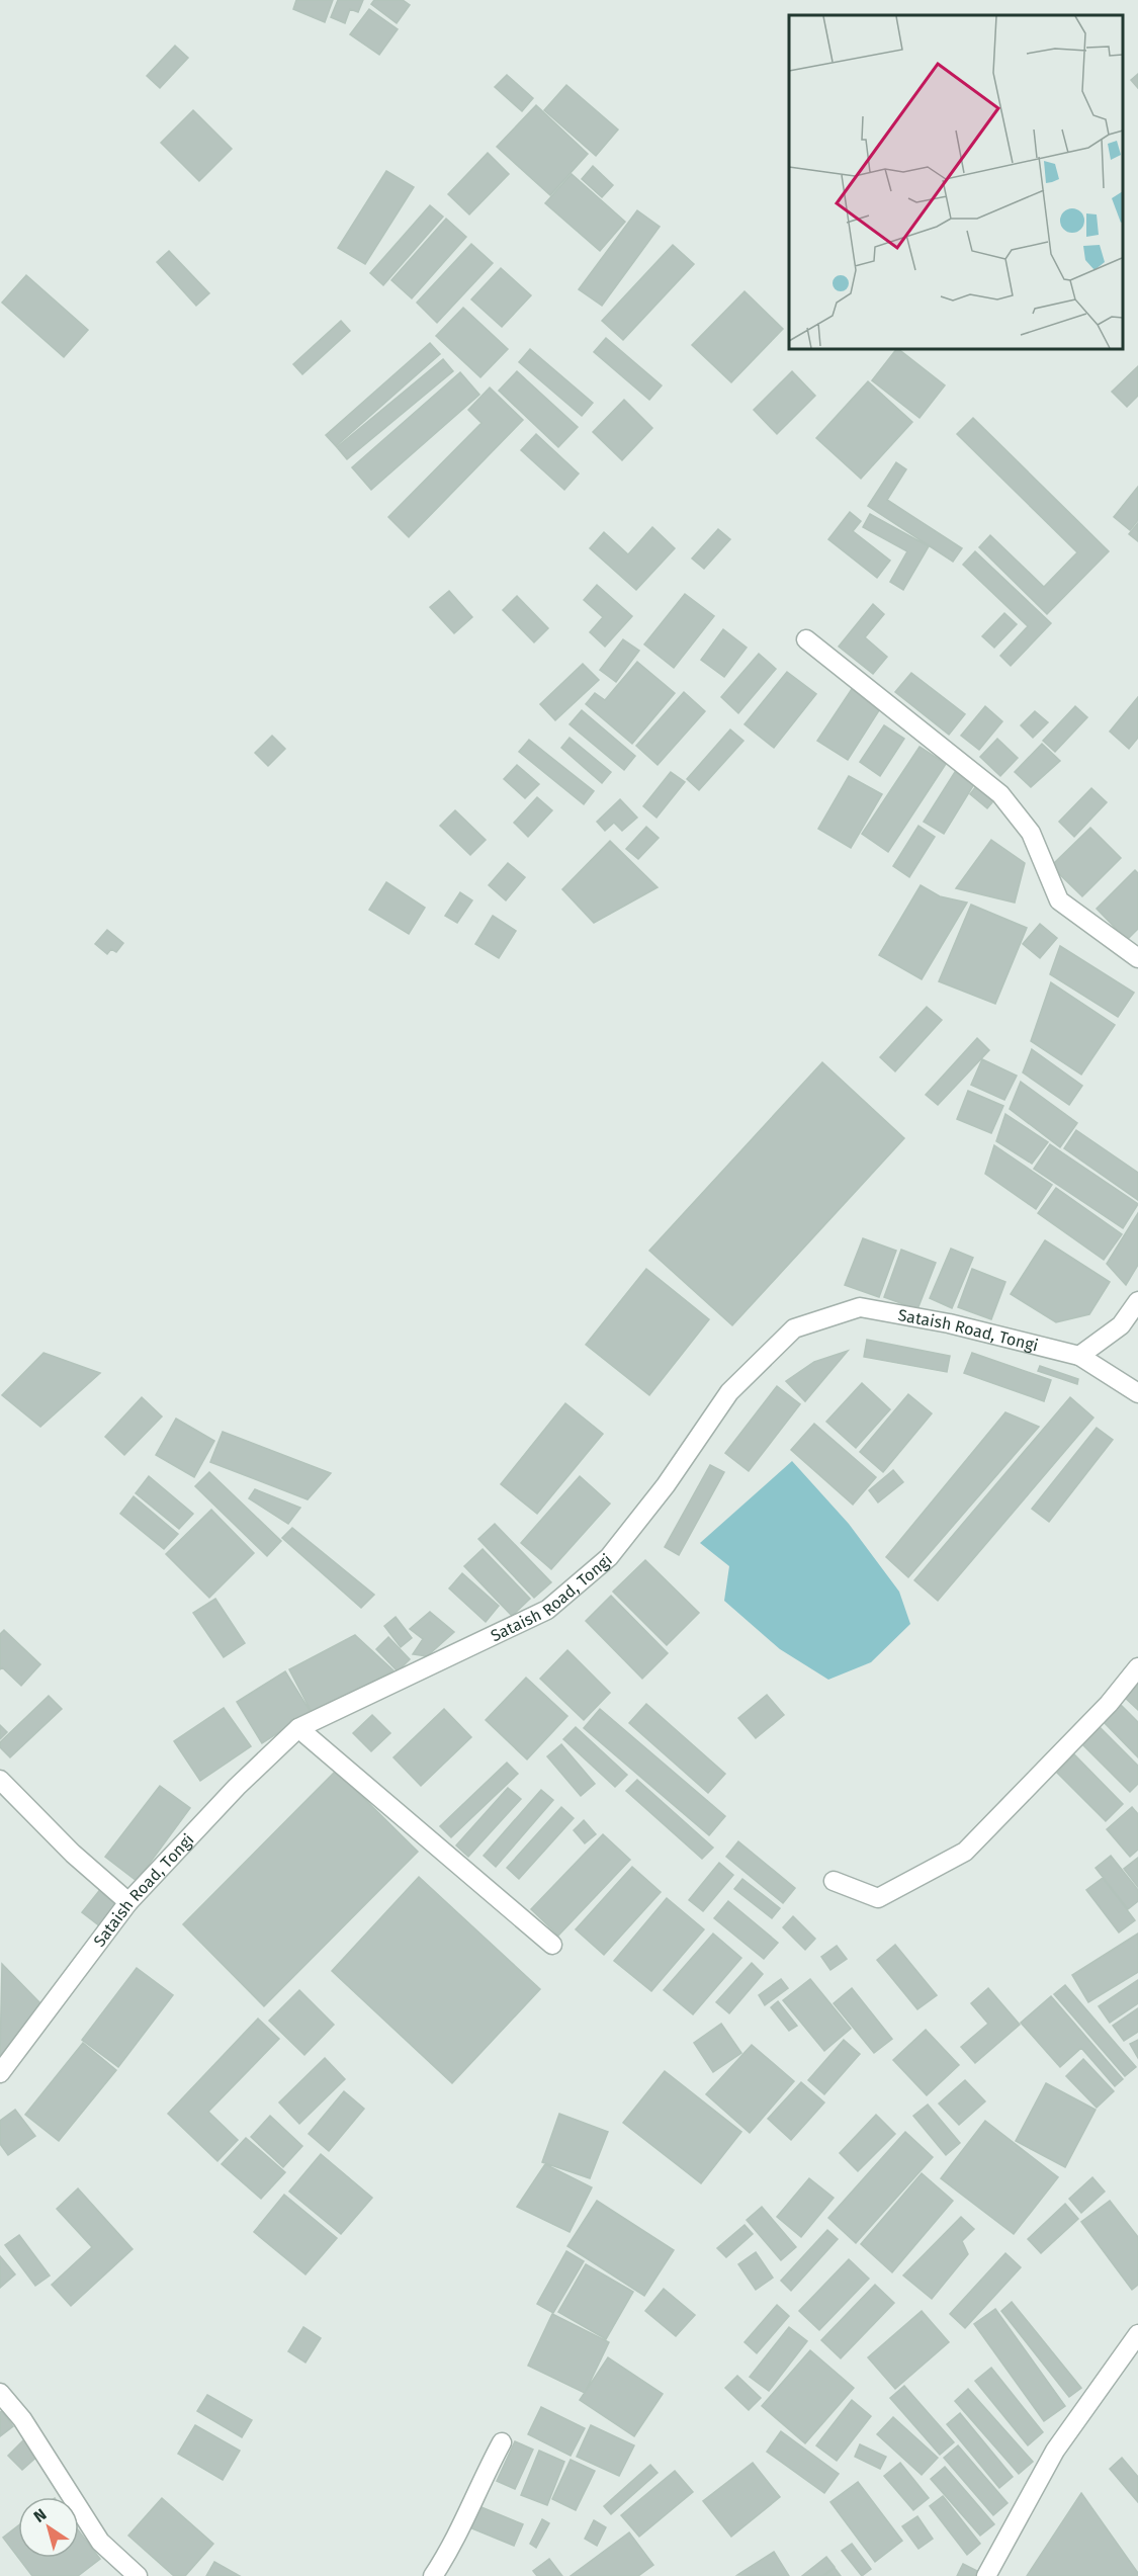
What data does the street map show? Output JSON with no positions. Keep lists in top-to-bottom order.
{
  "streets": {
    "street": ["Sataish Road, Tongi"]
  },
  "north": "top left"
}
